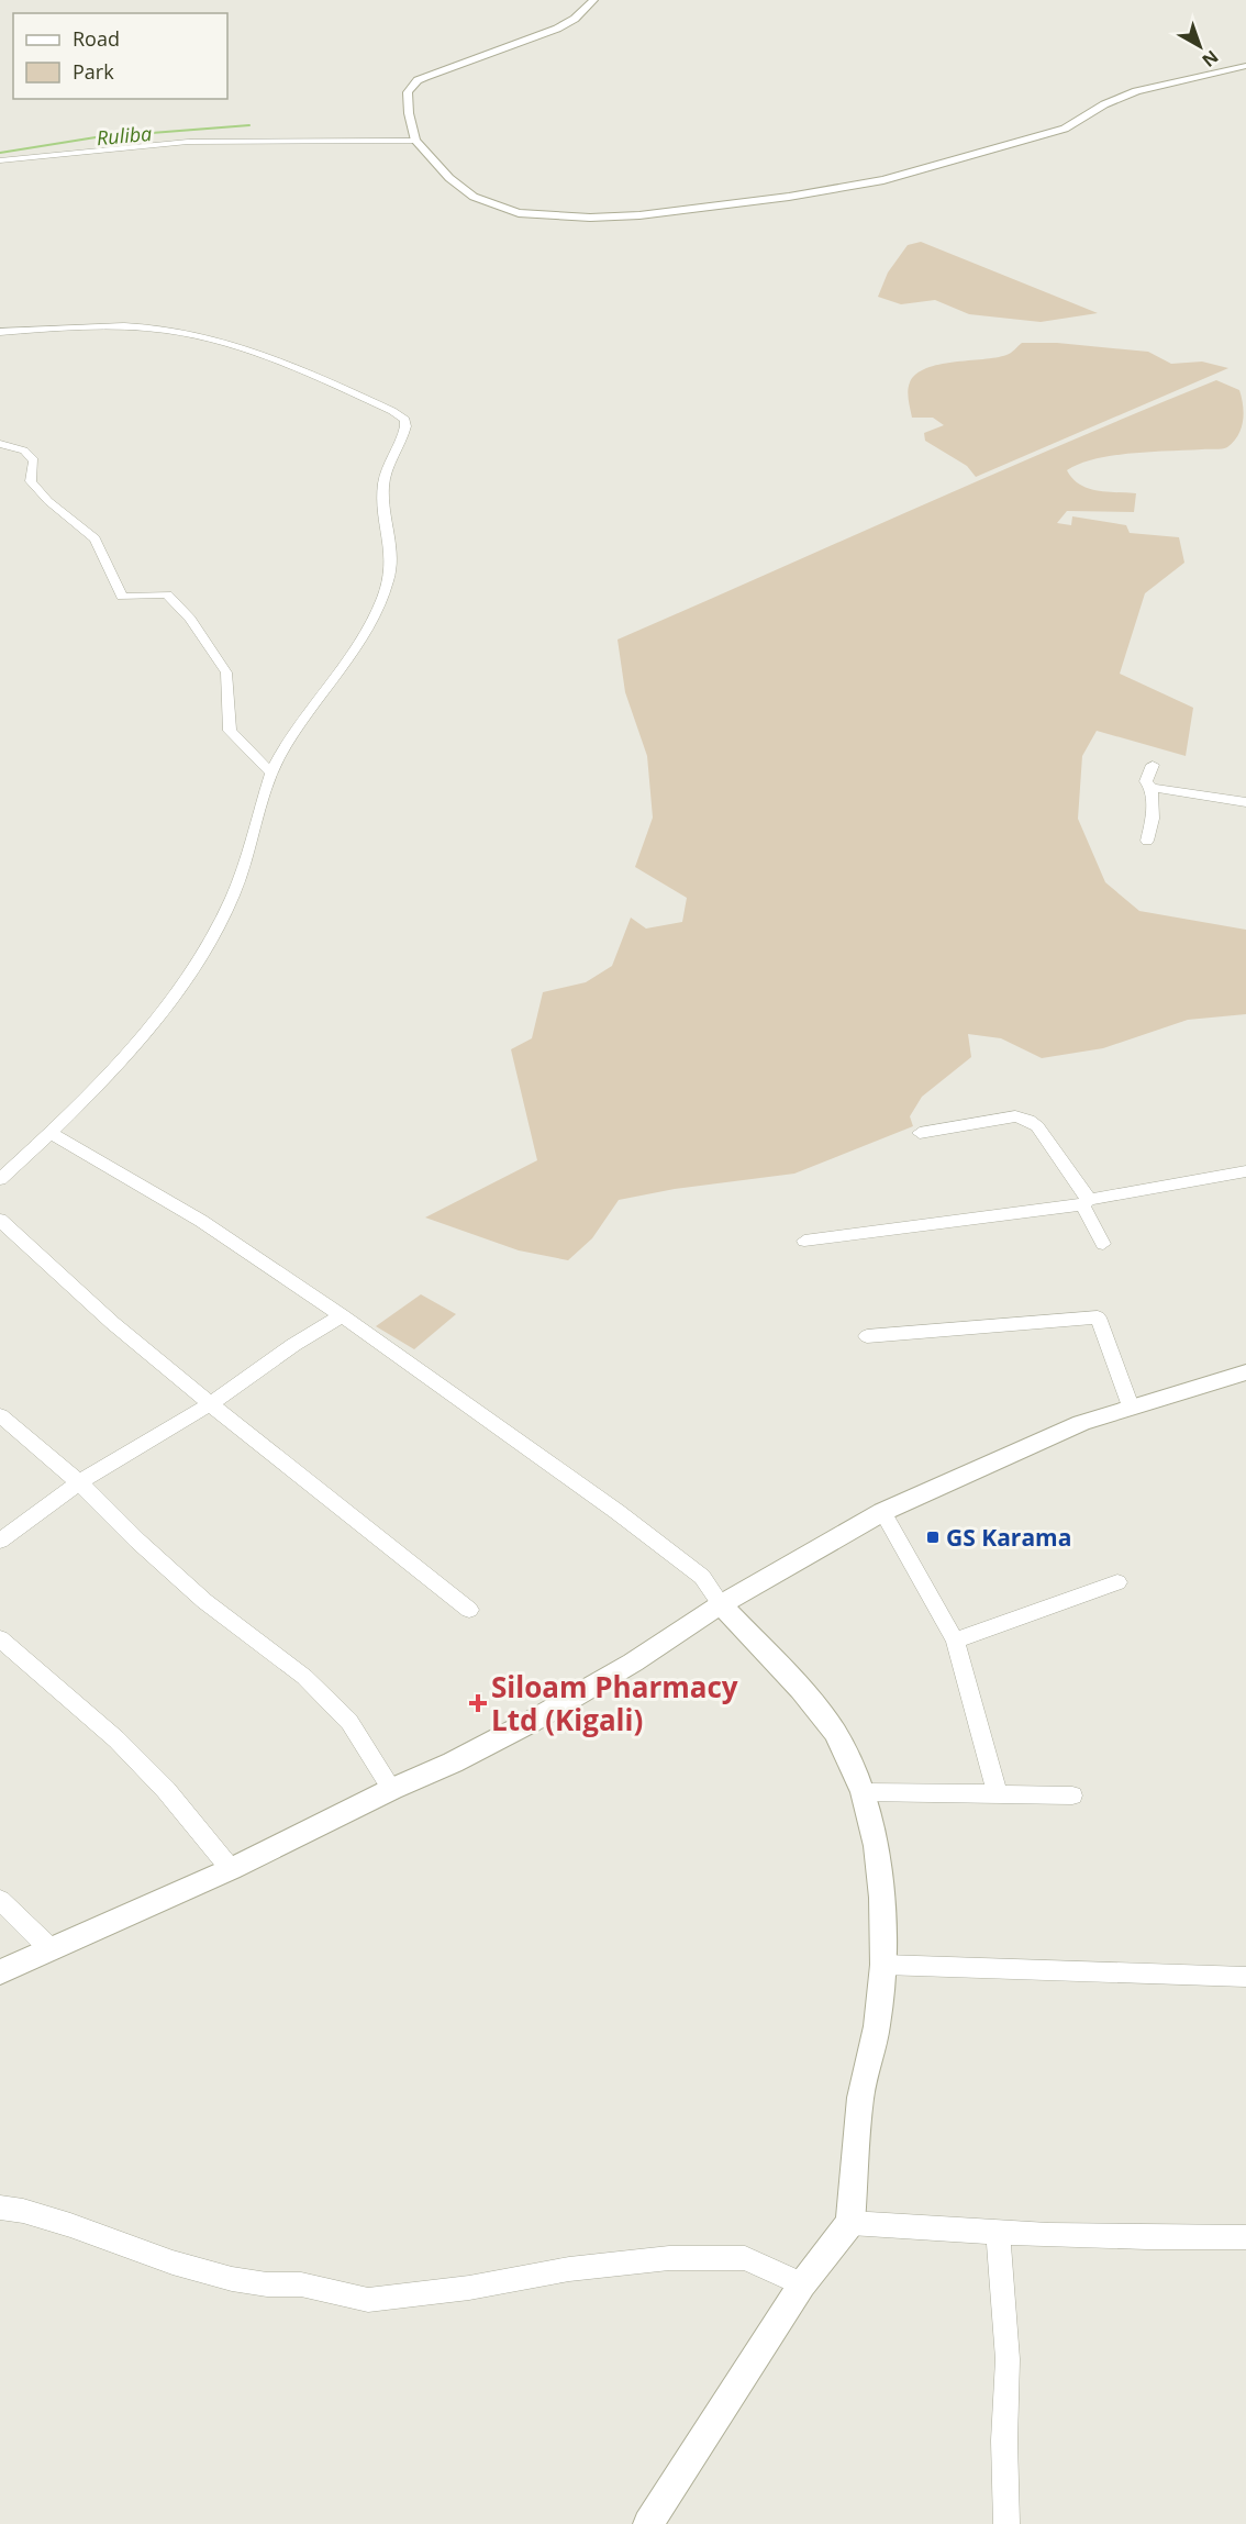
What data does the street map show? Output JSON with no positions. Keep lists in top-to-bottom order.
{
  "water": ["Ruliba"],
  "places": {
    "transit": ["GS Karama"],
    "health": ["Siloam Pharmacy Ltd (Kigali)"]
  },
  "legend": ["Road", "Park"],
  "north": "bottom right"
}
